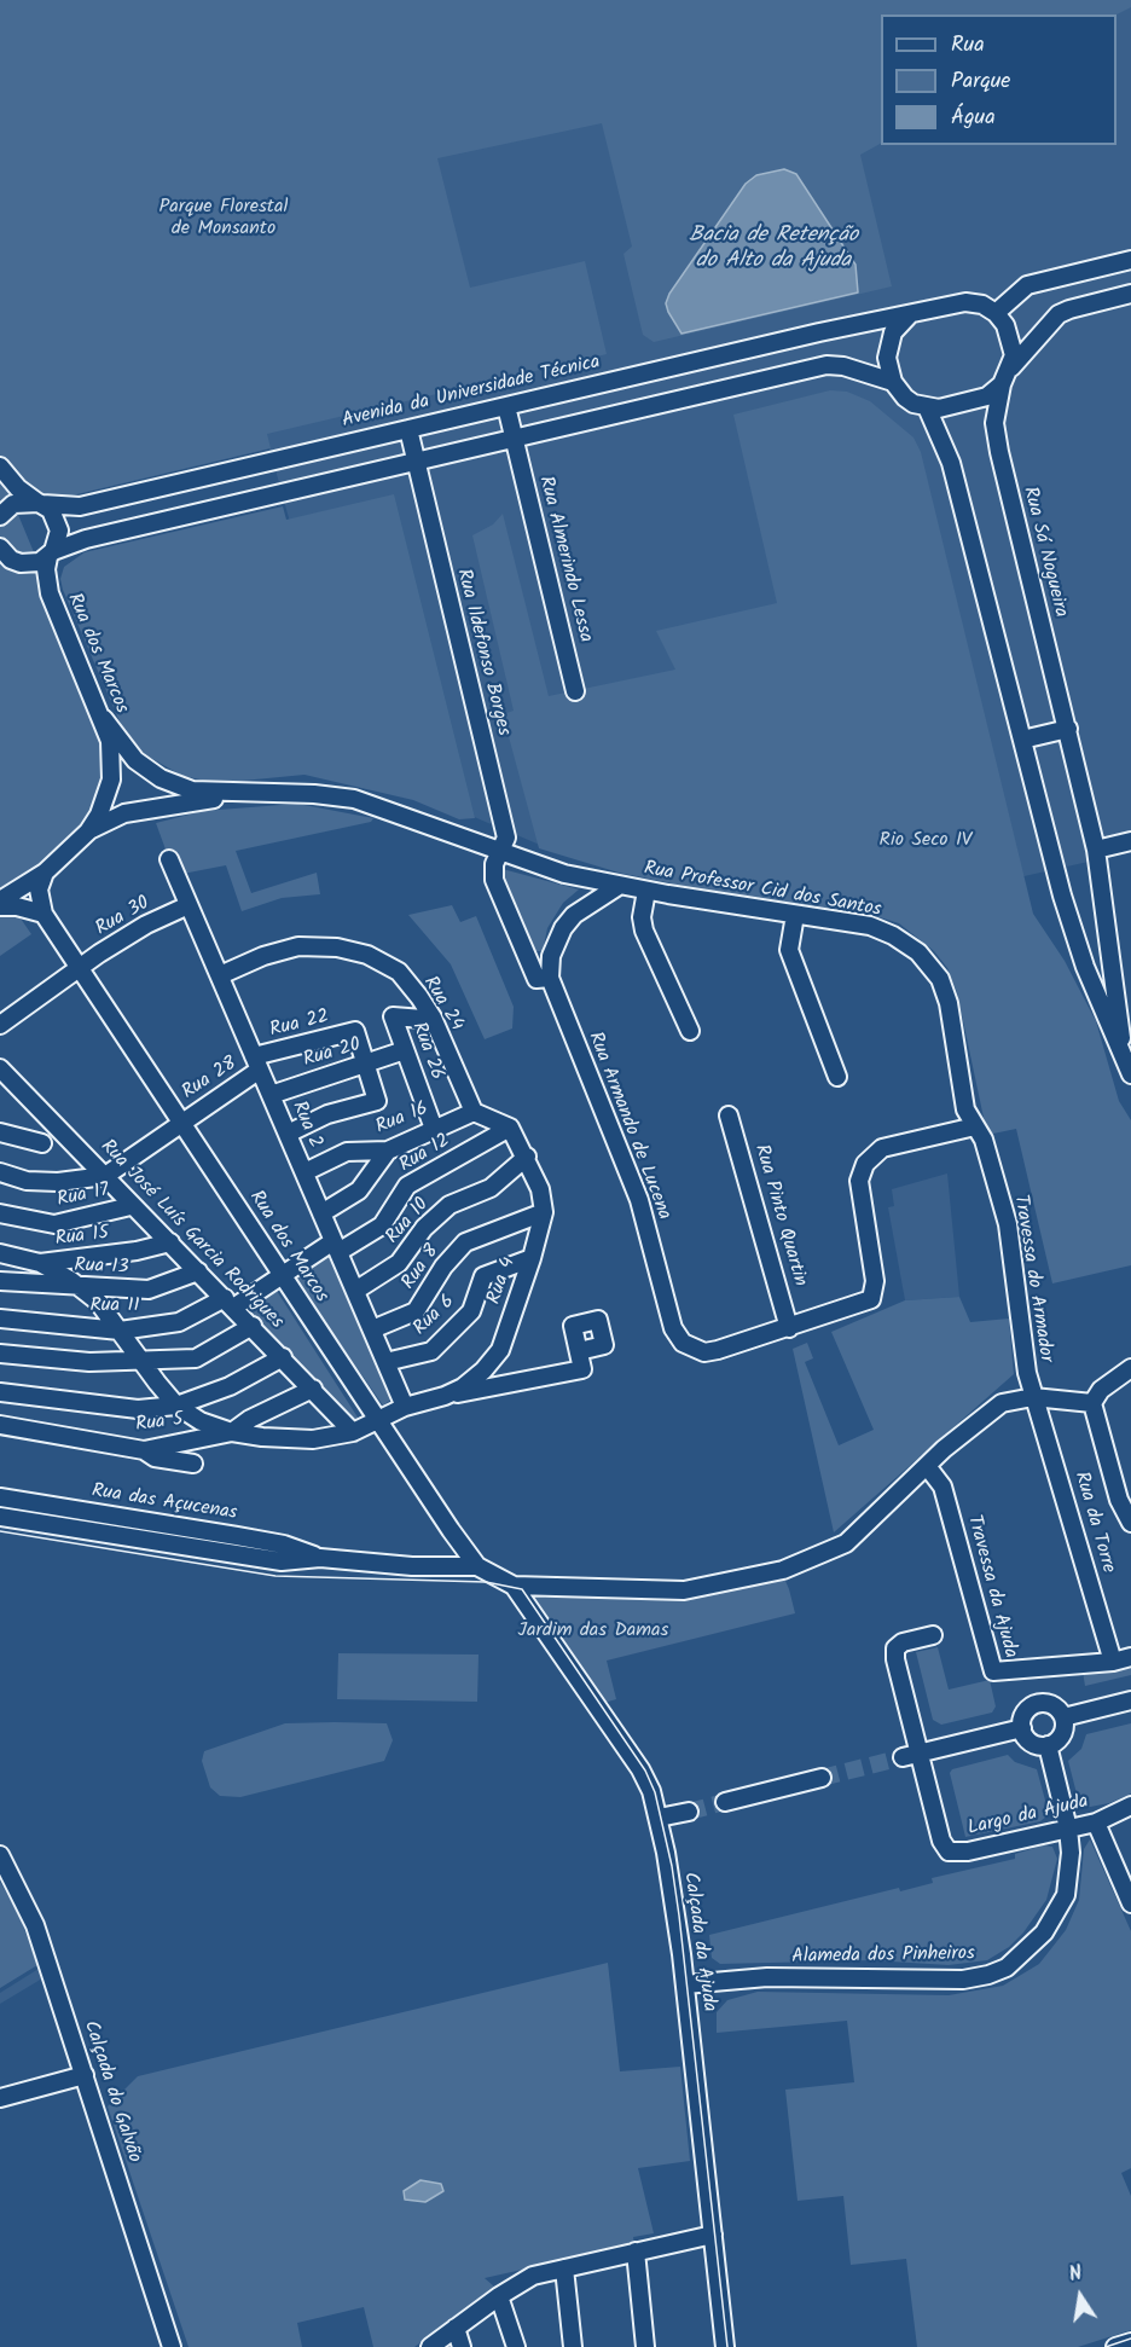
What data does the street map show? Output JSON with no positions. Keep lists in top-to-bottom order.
{
  "streets": {
    "street": [
      "Avenida da Universidade Técnica",
      "Rua Sá Nogueira",
      "Rua Almerindo Lessa",
      "Rua Ildefonso Borges",
      "Rua dos Marcos",
      "Rua Professor Cid dos Santos",
      "Rua 30",
      "Rua 24",
      "Rua 22",
      "Rua 26",
      "Rua 20",
      "Rua 28",
      "Rua 16",
      "Rua 2",
      "Rua Armando de Lucena",
      "Rua 12",
      "Rua 17",
      "Rua Pinto Quartin",
      "Rua 10",
      "Rua José Luís Garcia Rodrigues",
      "Rua 15",
      "Rua 13",
      "Rua 8",
      "Travessa do Armador",
      "Rua 4",
      "Rua 11",
      "Rua 6",
      "Rua 5",
      "Rua das Açucenas",
      "Rua da Torre",
      "Travessa da Ajuda",
      "Largo da Ajuda",
      "Calçada da Ajuda",
      "Alameda dos Pinheiros",
      "Calçada do Galvão"
    ]
  },
  "crossings": [
    ["Avenida da Universidade Técnica", "Rua Sá Nogueira"],
    ["Avenida da Universidade Técnica", "Rua Almerindo Lessa"],
    ["Avenida da Universidade Técnica", "Rua Ildefonso Borges"],
    ["Avenida da Universidade Técnica", "Rua dos Marcos"],
    ["Rua Ildefonso Borges", "Rua Professor Cid dos Santos"],
    ["Rua dos Marcos", "Rua Professor Cid dos Santos"],
    ["Rua dos Marcos", "Rua 30"],
    ["Rua dos Marcos", "Rua 28"],
    ["Rua dos Marcos", "Rua 12"],
    ["Rua dos Marcos", "Rua 4"],
    ["Rua dos Marcos", "Rua 11"],
    ["Rua dos Marcos", "Rua das Açucenas"],
    ["Rua dos Marcos", "Calçada da Ajuda"],
    ["Rua Professor Cid dos Santos", "Rua Armando de Lucena"],
    ["Rua Professor Cid dos Santos", "Travessa do Armador"],
    ["Rua 30", "Rua 2"],
    ["Rua 24", "Rua 16"],
    ["Rua 24", "Rua 2"],
    ["Rua 22", "Rua 20"],
    ["Rua 22", "Rua 28"],
    ["Rua 22", "Rua 2"],
    ["Rua 26", "Rua 20"],
    ["Rua 26", "Rua 16"],
    ["Rua 20", "Rua 2"],
    ["Rua 28", "Rua 2"],
    ["Rua 28", "Rua José Luís Garcia Rodrigues"],
    ["Rua 16", "Rua 2"],
    ["Rua 2", "Rua 12"],
    ["Rua 2", "Rua 10"],
    ["Rua 2", "Rua 8"],
    ["Rua 2", "Rua 4"],
    ["Rua 2", "Rua 6"],
    ["Rua Armando de Lucena", "Rua Pinto Quartin"],
    ["Rua Armando de Lucena", "Travessa do Armador"],
    ["Rua 12", "Rua 4"],
    ["Rua 12", "Rua 11"],
    ["Rua 17", "Rua José Luís Garcia Rodrigues"],
    ["Rua 10", "Rua 4"],
    ["Rua José Luís Garcia Rodrigues", "Rua 15"],
    ["Rua José Luís Garcia Rodrigues", "Rua 13"],
    ["Rua José Luís Garcia Rodrigues", "Rua 4"],
    ["Rua José Luís Garcia Rodrigues", "Rua 11"],
    ["Rua José Luís Garcia Rodrigues", "Rua 5"],
    ["Rua 8", "Rua 4"],
    ["Travessa do Armador", "Rua da Torre"],
    ["Rua 4", "Rua 6"],
    ["Rua 4", "Rua 5"],
    ["Rua da Torre", "Travessa da Ajuda"],
    ["Largo da Ajuda", "Alameda dos Pinheiros"],
    ["Calçada da Ajuda", "Alameda dos Pinheiros"]
  ],
  "water": ["Bacia de Retenção do Alto da Ajuda"],
  "parks": ["Parque Florestal de Monsanto", "Rio Seco IV", "Jardim das Damas"],
  "legend": ["Rua", "Parque", "Água"],
  "north": "top"
}
